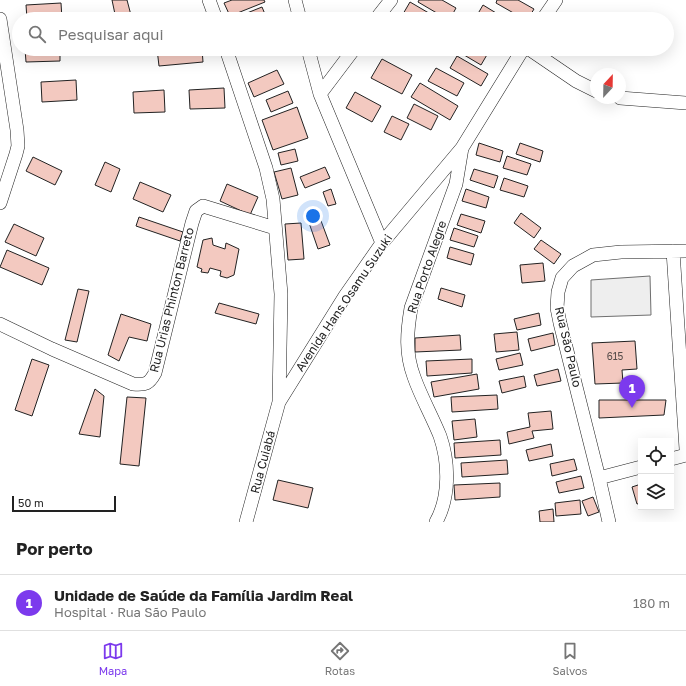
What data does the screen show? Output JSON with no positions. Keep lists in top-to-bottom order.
{
  "streets": {
    "street": [
      "Rua Porto Alegre",
      "Rua Urias Phinton Barreto",
      "Avenida Hans Osamu Suzuki",
      "Rua São Paulo",
      "Rua Cuiabá"
    ]
  },
  "crossings": [
    ["Rua Porto Alegre", "Avenida Hans Osamu Suzuki"],
    ["Avenida Hans Osamu Suzuki", "Rua Cuiabá"]
  ],
  "house_numbers": ["615"],
  "scale_bar": "50 m",
  "north": "top",
  "page": {
    "search": "Pesquisar aqui",
    "pins": "1",
    "scale": "50 m",
    "heading": "Por perto",
    "list": [
      {
        "mark": "1",
        "name": "Unidade de Saúde da Família Jardim Real",
        "note": "Hospital · Rua São Paulo",
        "value": "180 m"
      }
    ],
    "nav": ["Mapa", "Rotas", "Salvos"]
  }
}
